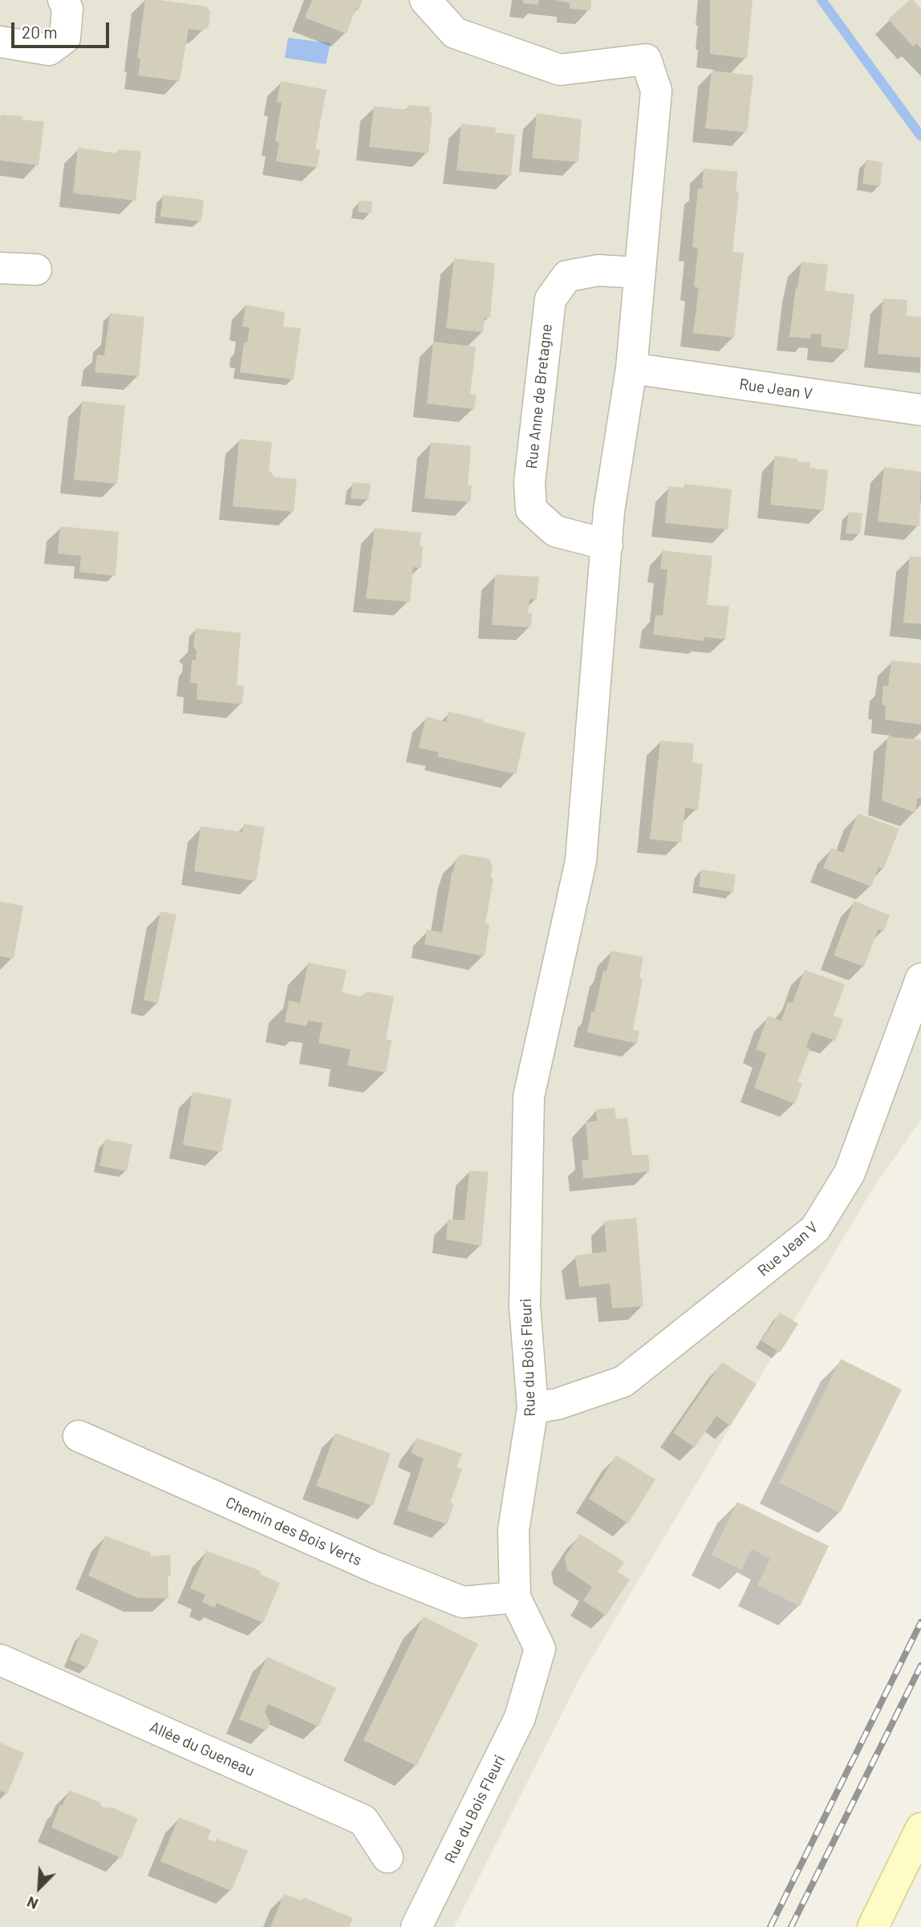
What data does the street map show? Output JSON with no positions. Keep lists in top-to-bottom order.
{
  "streets": {
    "street": [
      "Rue Jean V",
      "Rue Anne de Bretagne",
      "Rue du Bois Fleuri",
      "Chemin des Bois Verts",
      "Allée du Gueneau"
    ]
  },
  "crossings": [
    ["Rue Jean V", "Rue du Bois Fleuri"],
    ["Rue Anne de Bretagne", "Rue du Bois Fleuri"],
    ["Rue du Bois Fleuri", "Chemin des Bois Verts"]
  ],
  "scale_bar": "20 m",
  "north": "bottom left"
}
